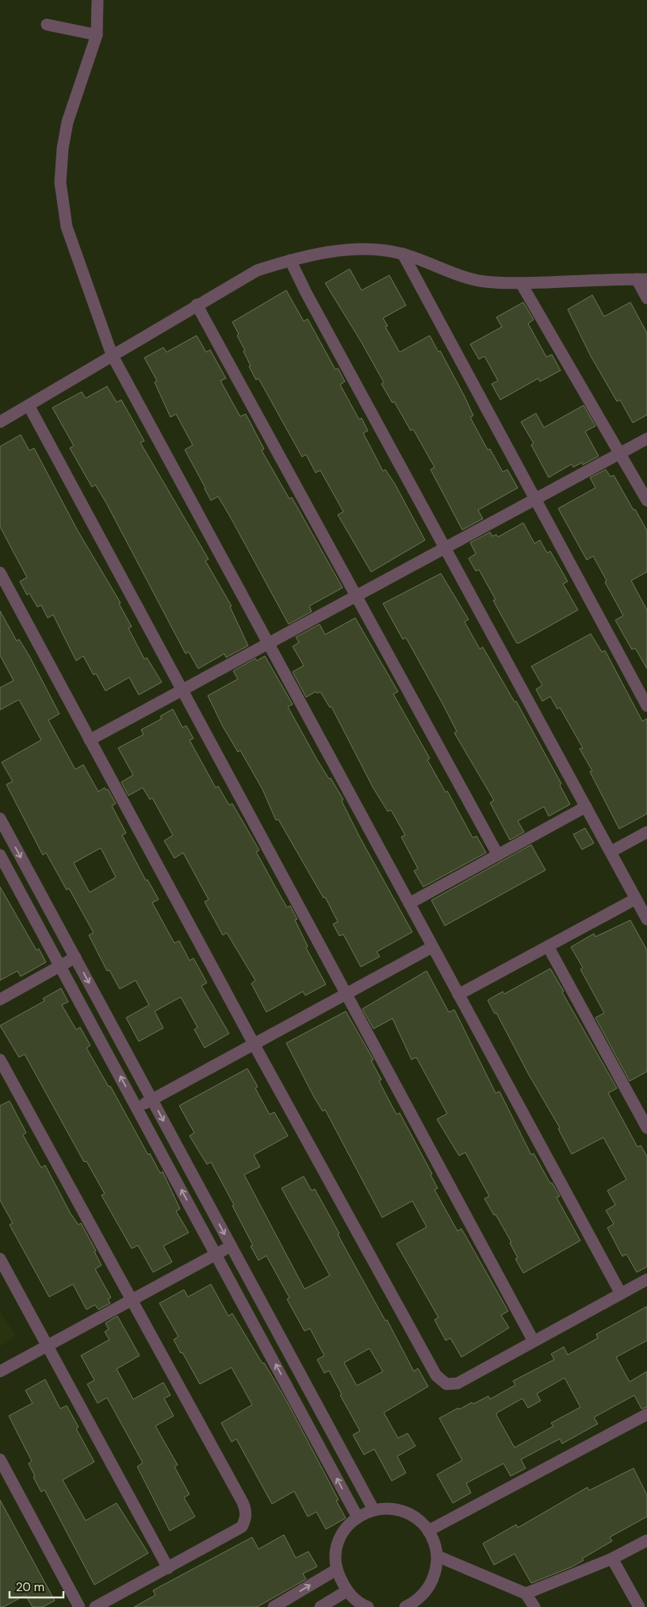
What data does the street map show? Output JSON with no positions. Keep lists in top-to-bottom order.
{
  "scale_bar": "20 m"
}
